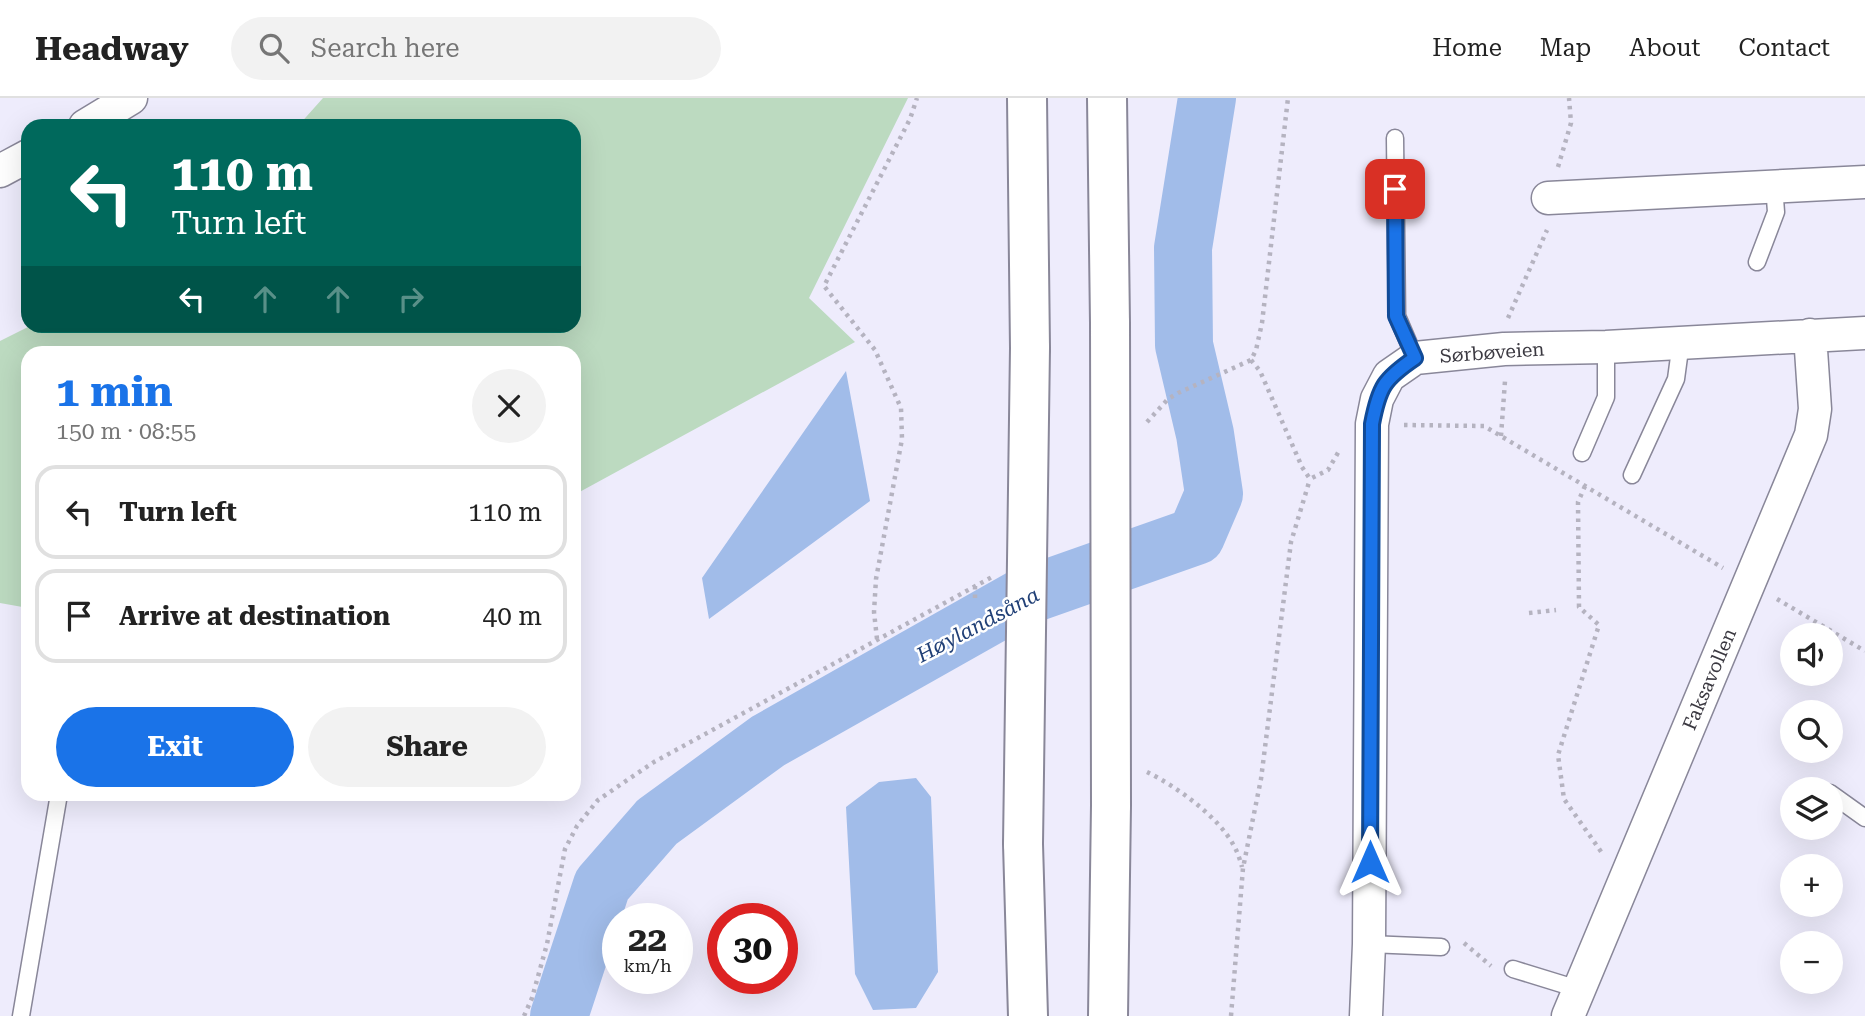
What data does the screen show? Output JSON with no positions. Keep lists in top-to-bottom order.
{
  "streets": {
    "street": ["Sørbøveien", "Faksavollen"]
  },
  "crossings": [
    ["Sørbøveien", "Faksavollen"]
  ],
  "water": ["Høylandsåna"],
  "page": {
    "header": "Headway",
    "search": "Search here",
    "nav": [
      "Home",
      "Map",
      "About",
      "Contact"
    ],
    "turn": ["110 m", "Turn left"],
    "heading": ["1 min", "150 m · 08:55"],
    "list": [
      {
        "name": "Turn left",
        "value": "110 m"
      },
      {
        "name": "Arrive at destination",
        "value": "40 m"
      }
    ],
    "map_buttons": ["+", "−"],
    "buttons": ["Exit", "Share"],
    "speed": "22 km/h",
    "limit": "30"
  }
}
